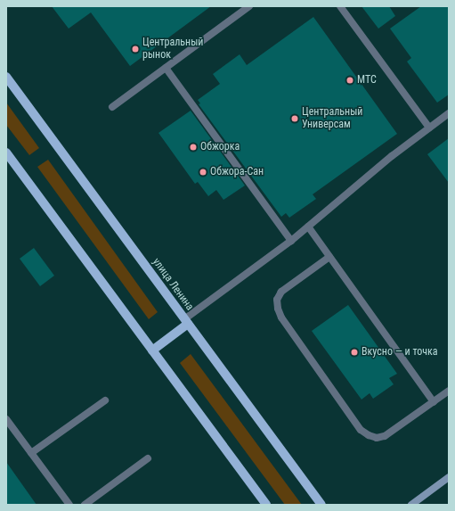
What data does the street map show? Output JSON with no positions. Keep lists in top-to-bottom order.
{
  "streets": {
    "main road": ["улица Ленина"]
  },
  "places": [
    "Центральный рынок",
    "МТС",
    "Центральный Универсам",
    "Обжорка",
    "Обжора-Сан",
    "Вкусно — и точка"
  ]
}
